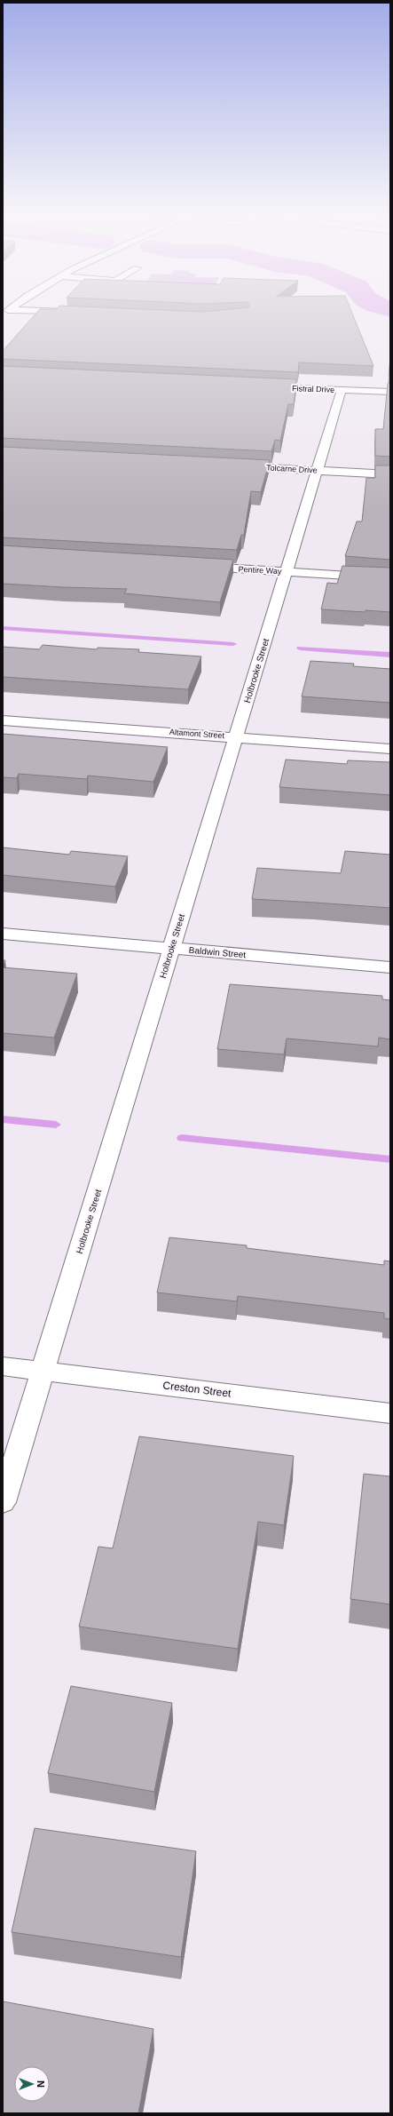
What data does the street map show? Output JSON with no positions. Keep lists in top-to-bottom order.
{
  "streets": {
    "street": [
      "Fistral Drive",
      "Tolcarne Drive",
      "Pentire Way",
      "Holbrooke Street",
      "Altamont Street",
      "Baldwin Street",
      "Creston Street"
    ]
  },
  "crossings": [
    ["Fistral Drive", "Holbrooke Street"],
    ["Tolcarne Drive", "Holbrooke Street"],
    ["Pentire Way", "Holbrooke Street"],
    ["Holbrooke Street", "Altamont Street"],
    ["Holbrooke Street", "Baldwin Street"],
    ["Holbrooke Street", "Creston Street"]
  ],
  "north": "right"
}
